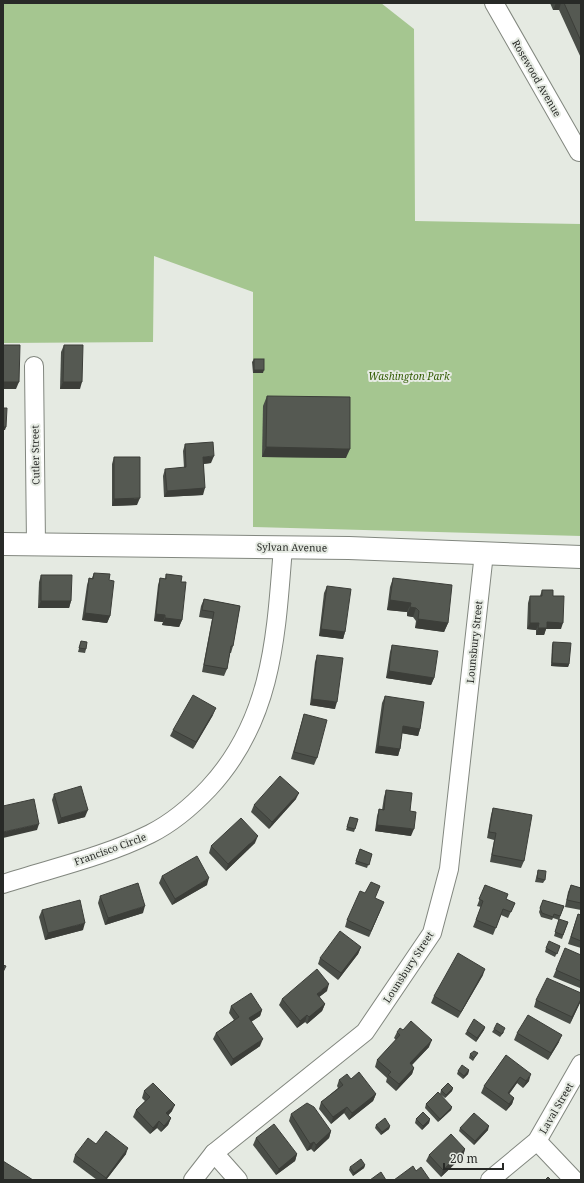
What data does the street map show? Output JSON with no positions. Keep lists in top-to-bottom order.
{
  "streets": {
    "street": [
      "Rosewood Avenue",
      "Cutler Street",
      "Sylvan Avenue",
      "Lounsbury Street",
      "Francisco Circle",
      "Laval Street"
    ]
  },
  "crossings": [
    ["Cutler Street", "Sylvan Avenue"],
    ["Sylvan Avenue", "Lounsbury Street"],
    ["Sylvan Avenue", "Francisco Circle"]
  ],
  "parks": ["Washington Park"],
  "scale_bar": "20 m"
}
